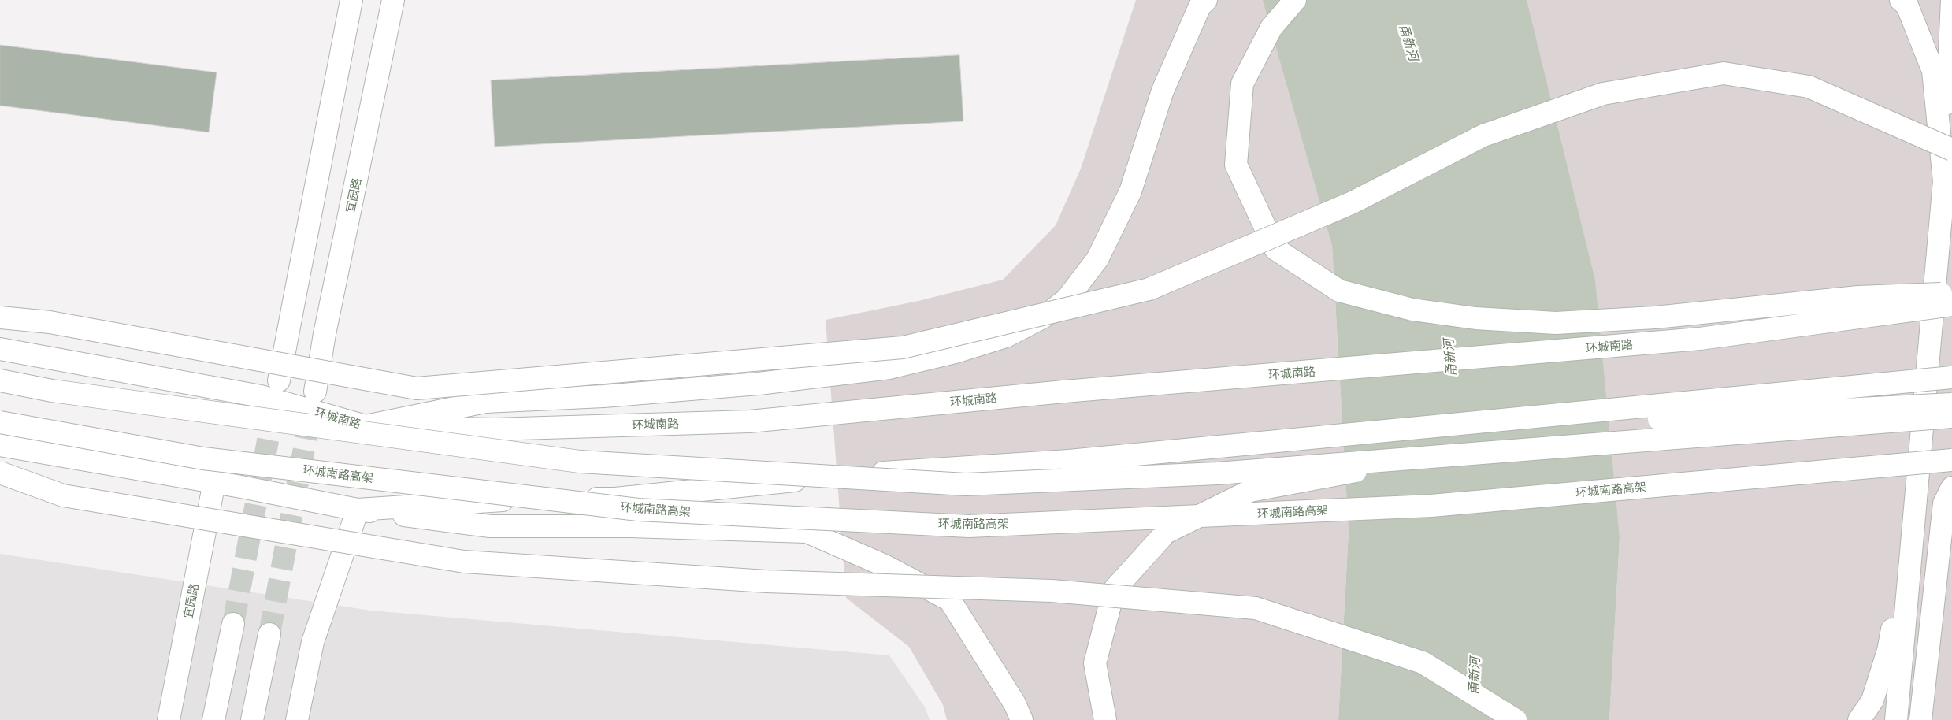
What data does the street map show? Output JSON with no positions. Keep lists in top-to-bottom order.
{
  "streets": {
    "main road": ["宜园路", "环城南路", "环城南路高架"]
  },
  "water": ["甬新河"]
}
